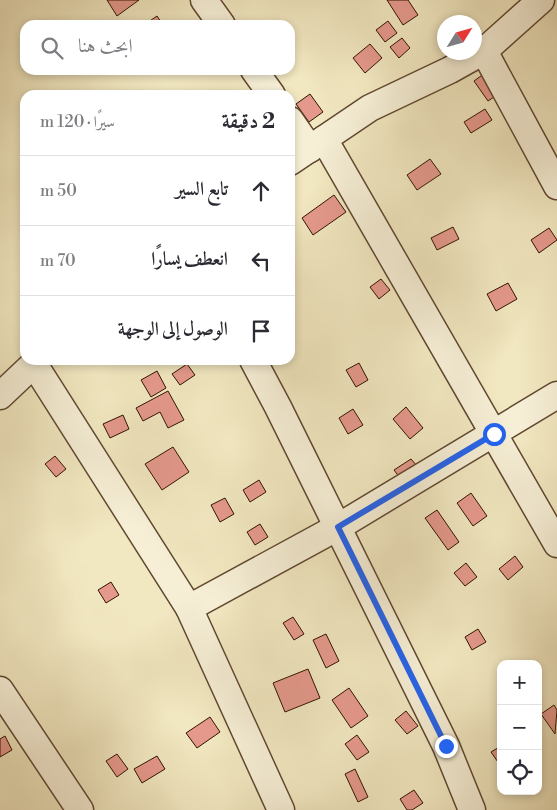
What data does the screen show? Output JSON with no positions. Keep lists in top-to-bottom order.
{
  "north": "top right",
  "page": {
    "search": "ابحث هنا",
    "heading": ["2 دقيقة", "سيرًا · 120 m"],
    "list": [
      ["تابع السير", "50 m"],
      ["انعطف يسارًا", "70 m"],
      "الوصول إلى الوجهة"
    ],
    "map_buttons": ["+", "−"]
  }
}
